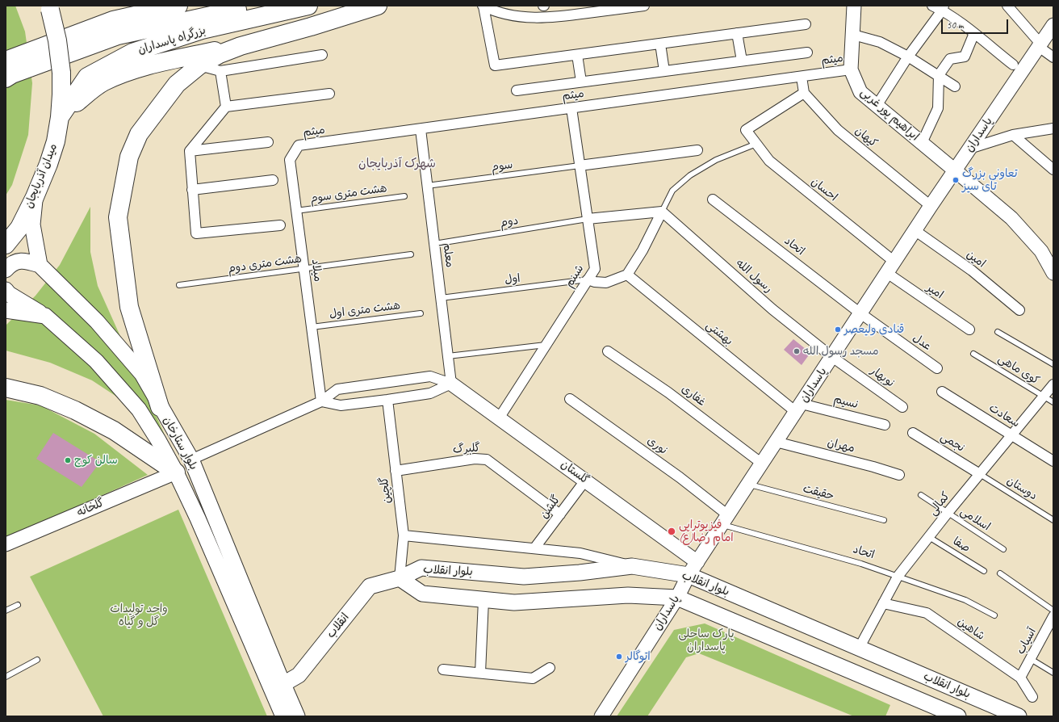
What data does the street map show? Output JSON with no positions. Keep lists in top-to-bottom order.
{
  "streets": {
    "highway": ["بزرگراه پاسداران", "میدان آذربایجان"],
    "main road": [
      "ابراهیم پور غربی",
      "پاسداران",
      "بلوار ستارخان",
      "گلستان",
      "گلخانه",
      "بلوار انقلاب",
      "انقلاب"
    ],
    "street": [
      "میثم",
      "کیهان",
      "احسان",
      "اتحاد",
      "معلم",
      "امین",
      "میلاد",
      "شبنم",
      "رسول الله",
      "امیر",
      "بهشتی",
      "عدل",
      "نوبهار",
      "غفاری",
      "نسیم",
      "سعادت",
      "نجمی",
      "نوری",
      "مهران",
      "گلبرگ",
      "گلچین",
      "کمالی",
      "گلشن",
      "شاهین",
      "آسیاب"
    ],
    "lane": [
      "سوم",
      "هشت متری سوم",
      "دوم",
      "هشت متری دوم",
      "اول",
      "هشت متری اول",
      "کوی ماهی",
      "دوستان",
      "حقیقت",
      "اسلامی",
      "صفا"
    ]
  },
  "crossings": [
    ["بزرگراه پاسداران", "میدان آذربایجان"],
    ["میثم", "ابراهیم پور غربی"],
    ["میثم", "معلم"],
    ["میثم", "میلاد"],
    ["میثم", "شبنم"],
    ["ابراهیم پور غربی", "پاسداران"],
    ["پاسداران", "کیهان"],
    ["پاسداران", "احسان"],
    ["پاسداران", "اتحاد"],
    ["پاسداران", "امین"],
    ["پاسداران", "رسول الله"],
    ["پاسداران", "امیر"],
    ["پاسداران", "بهشتی"],
    ["پاسداران", "عدل"],
    ["پاسداران", "نوبهار"],
    ["پاسداران", "غفاری"],
    ["پاسداران", "نسیم"],
    ["پاسداران", "نوری"],
    ["پاسداران", "مهران"],
    ["پاسداران", "گلستان"],
    ["پاسداران", "حقیقت"],
    ["پاسداران", "بلوار انقلاب"],
    ["کیهان", "احسان"],
    ["سوم", "معلم"],
    ["سوم", "شبنم"],
    ["هشت متری سوم", "میلاد"],
    ["دوم", "معلم"],
    ["دوم", "شبنم"],
    ["اتحاد", "عدل"],
    ["اتحاد", "نوری"],
    ["اتحاد", "کمالی"],
    ["معلم", "اول"],
    ["معلم", "گلستان"],
    ["هشت متری دوم", "میلاد"],
    ["میلاد", "هشت متری اول"],
    ["میلاد", "گلستان"],
    ["شبنم", "اول"],
    ["شبنم", "گلستان"],
    ["رسول الله", "نوبهار"],
    ["بهشتی", "نسیم"],
    ["کوی ماهی", "کمالی"],
    ["سعادت", "کمالی"],
    ["نجمی", "دوستان"],
    ["نجمی", "کمالی"],
    ["بلوار ستارخان", "گلستان"],
    ["بلوار ستارخان", "گلخانه"],
    ["بلوار ستارخان", "انقلاب"],
    ["گلبرگ", "گلچین"],
    ["گلبرگ", "گلشن"],
    ["گلستان", "گلشن"],
    ["دوستان", "کمالی"],
    ["گلچین", "بلوار انقلاب"],
    ["گلچین", "انقلاب"],
    ["کمالی", "اسلامی"],
    ["کمالی", "صفا"],
    ["کمالی", "بلوار انقلاب"],
    ["کمالی", "شاهین"],
    ["بلوار انقلاب", "انقلاب"],
    ["شاهین", "آسیاب"]
  ],
  "districts": ["شهرک آذربایجان"],
  "parks": ["واحد تولیدات گل و گیاه", "پارک ساحلی پاسداران"],
  "places": [
    "تعاونی بزرگ تای سیز",
    "قنادی ولیعصر",
    "مسجد رسول الله",
    "سالن کوچ",
    "فیزیوتراپی امام رضا(ع)",
    "اتوگالر"
  ],
  "scale_bar": "50 m"
}
